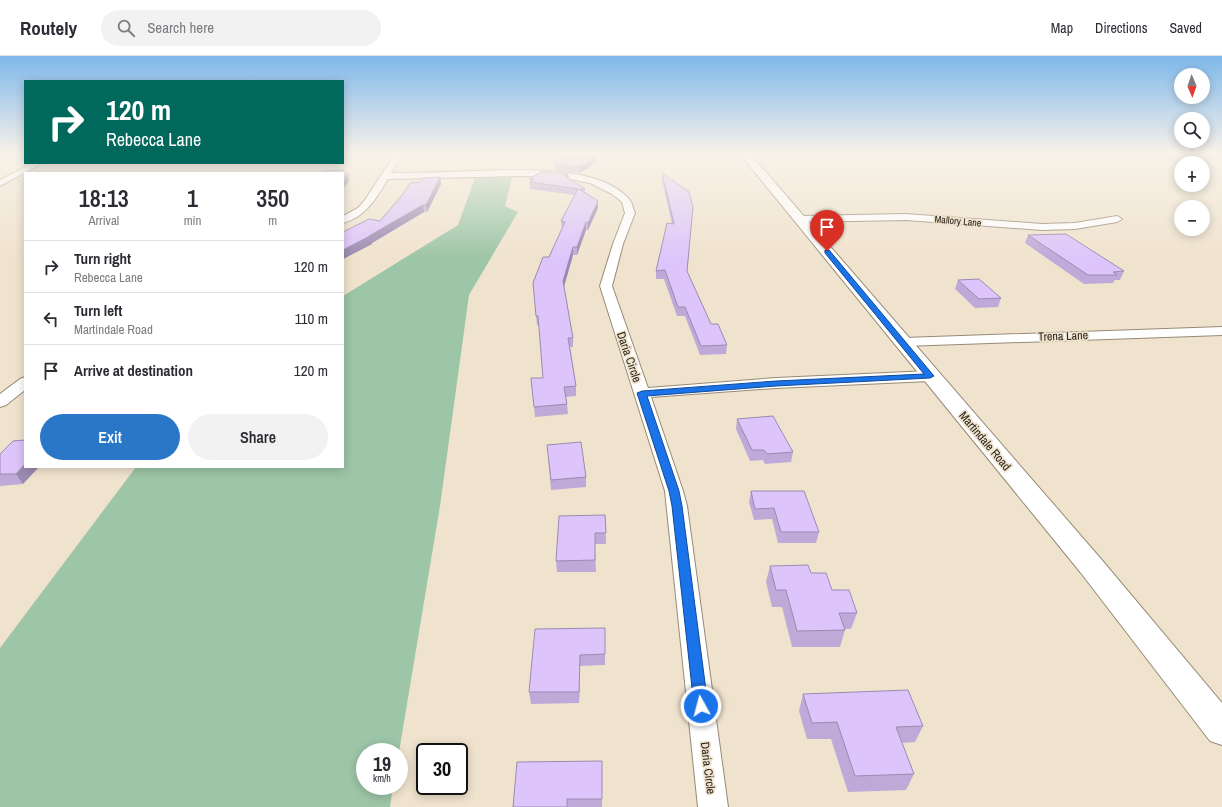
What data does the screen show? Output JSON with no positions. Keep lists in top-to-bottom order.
{
  "streets": {
    "street": [
      "Mallory Lane",
      "Trena Lane",
      "Daria Circle",
      "Martindale Road"
    ]
  },
  "crossings": [
    ["Mallory Lane", "Martindale Road"],
    ["Trena Lane", "Martindale Road"]
  ],
  "north": "bottom",
  "page": {
    "header": "Routely",
    "search": "Search here",
    "nav": ["Map", "Directions", "Saved"],
    "map_buttons": ["+", "−"],
    "turn": ["120 m", "Rebecca Lane"],
    "eta": [
      "18:13",
      "Arrival",
      "1",
      "min",
      "350",
      "m"
    ],
    "list": [
      {
        "name": "Turn right",
        "note": "Rebecca Lane",
        "value": "120 m"
      },
      {
        "name": "Turn left",
        "note": "Martindale Road",
        "value": "110 m"
      },
      {
        "name": "Arrive at destination",
        "value": "120 m"
      }
    ],
    "buttons": ["Exit", "Share"],
    "speed": "19 km/h",
    "limit": "30"
  }
}
